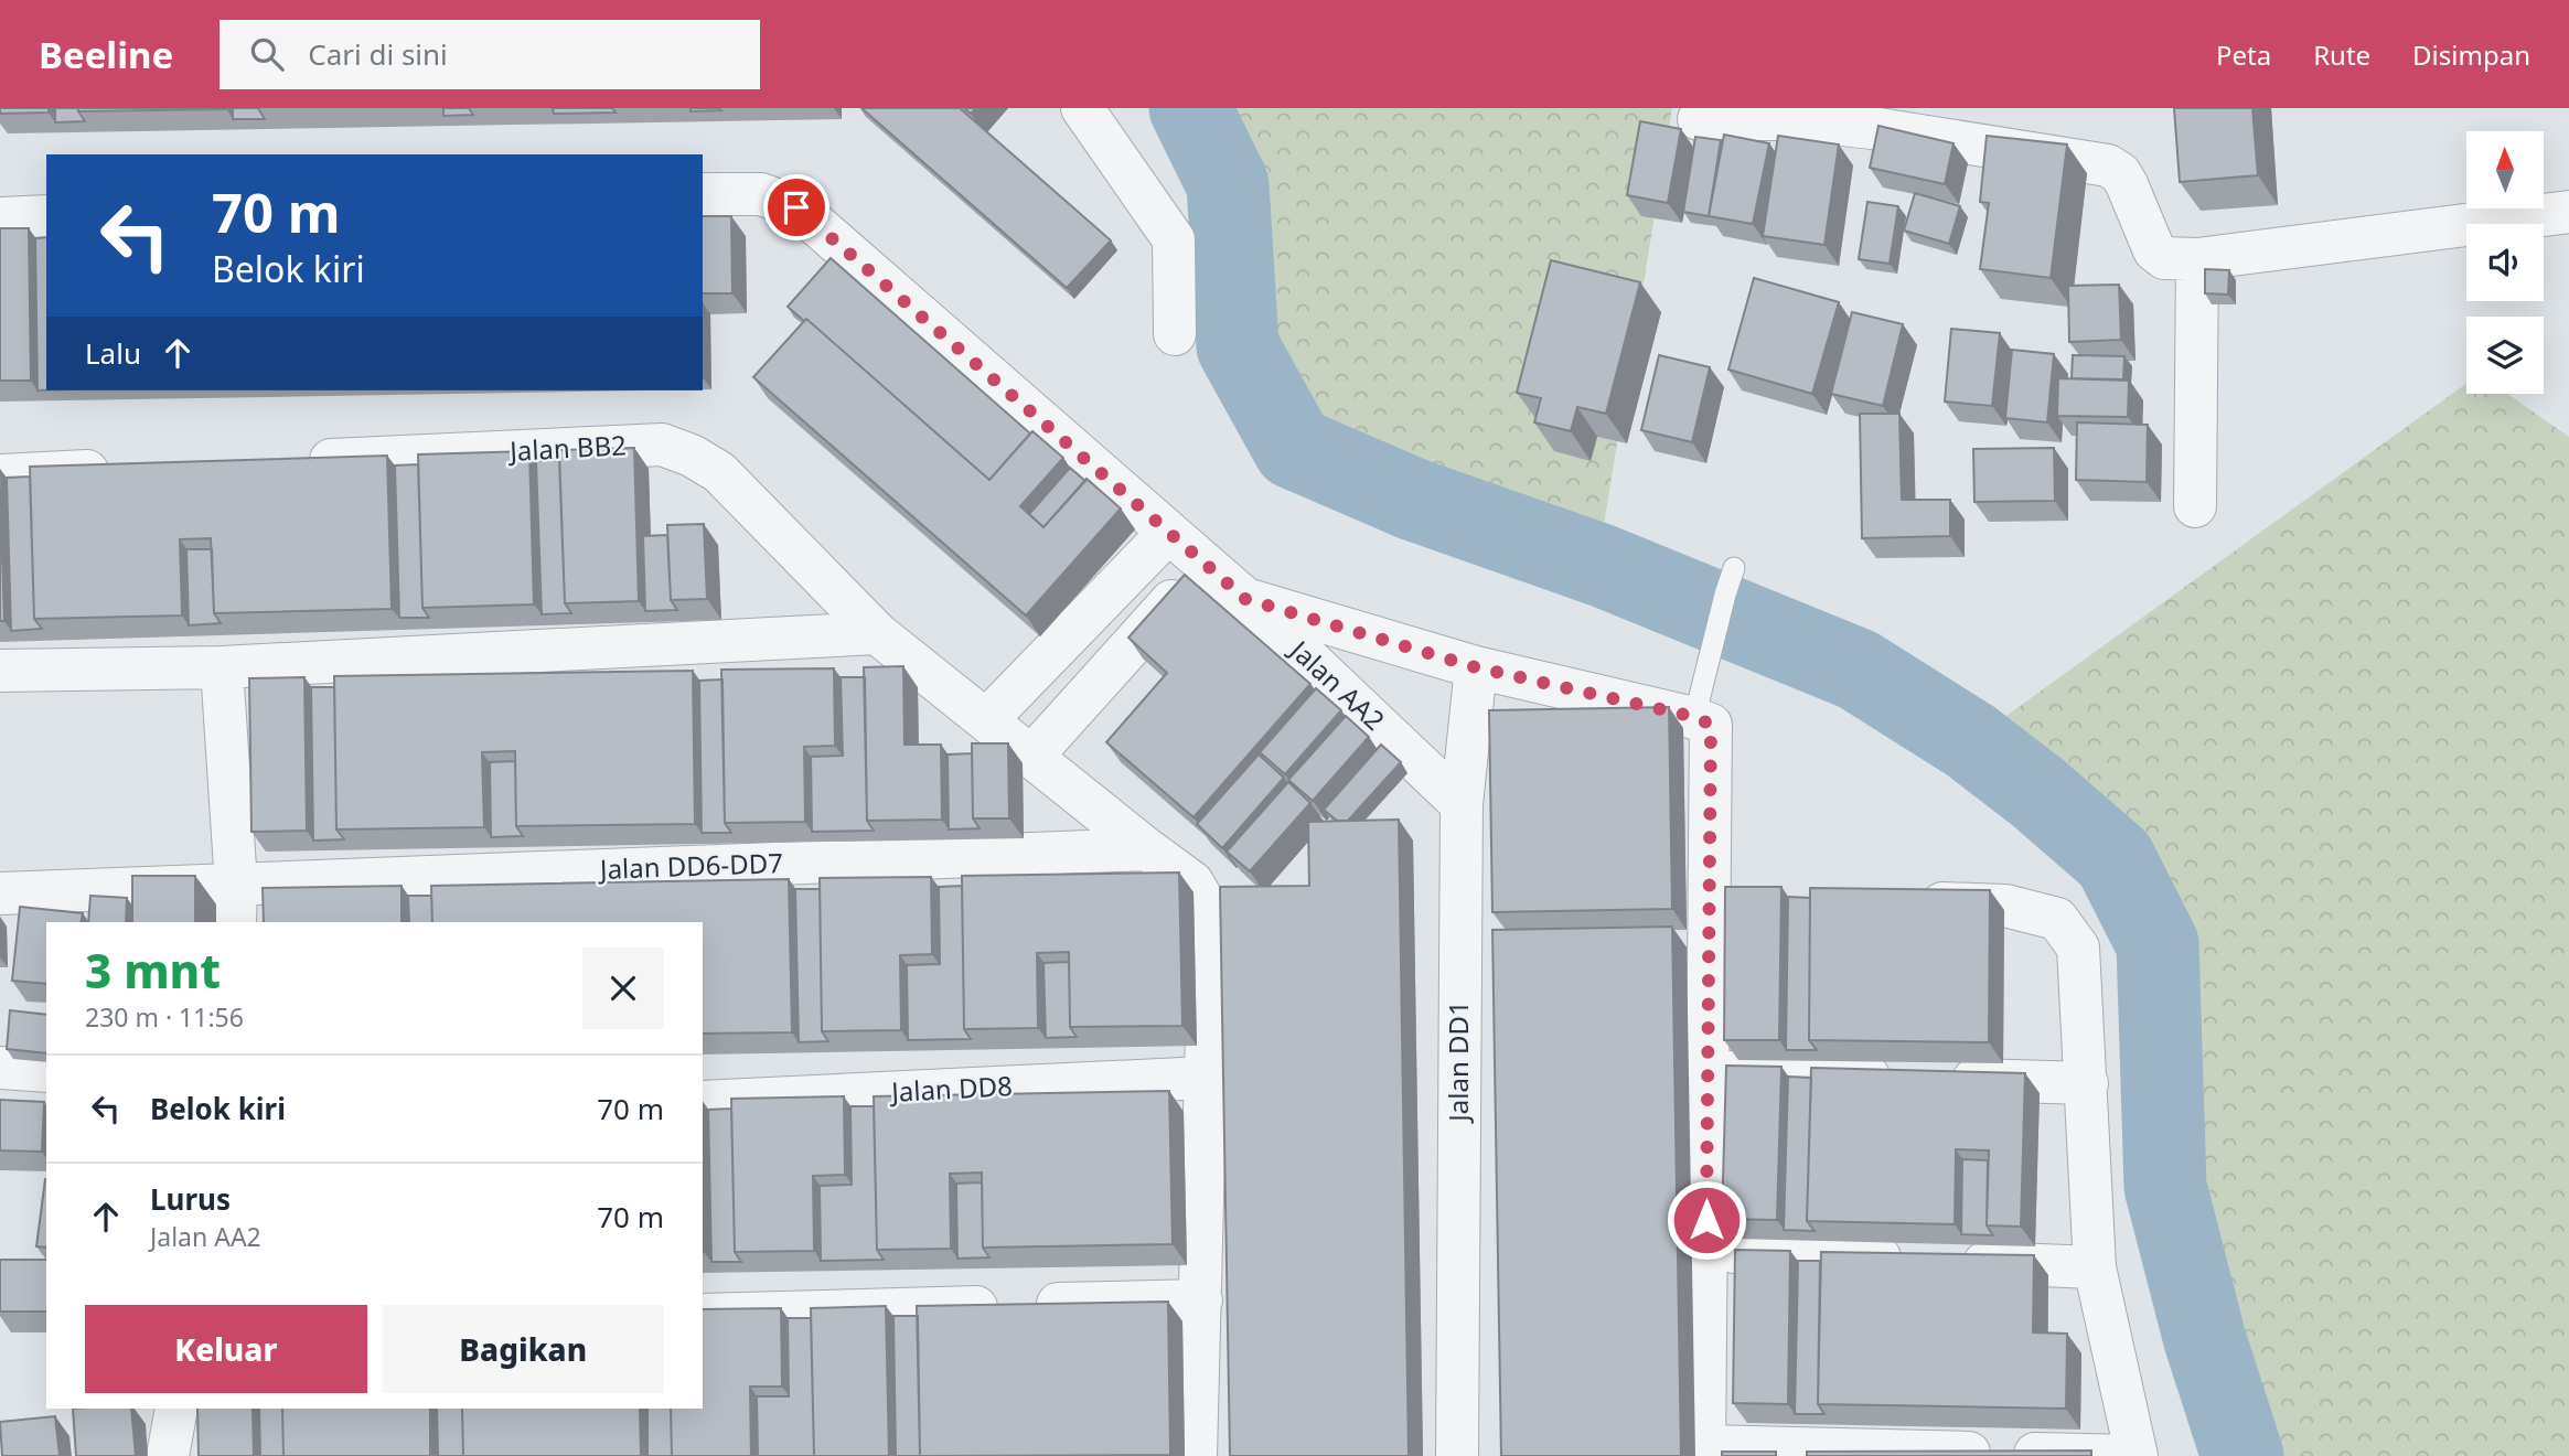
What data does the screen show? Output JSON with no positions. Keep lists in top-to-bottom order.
{
  "streets": {
    "street": [
      "Jalan BB2",
      "Jalan AA2",
      "Jalan DD6-DD7",
      "Jalan DD1",
      "Jalan DD8"
    ]
  },
  "crossings": [
    ["Jalan BB2", "Jalan DD6-DD7"],
    ["Jalan BB2", "Jalan DD8"],
    ["Jalan AA2", "Jalan DD1"]
  ],
  "north": "top",
  "page": {
    "header": "Beeline",
    "search": "Cari di sini",
    "nav": ["Peta", "Rute", "Disimpan"],
    "turn": ["70 m", "Belok kiri"],
    "then": "Lalu",
    "heading": ["3 mnt", "230 m · 11:56"],
    "list": [
      {
        "name": "Belok kiri",
        "value": "70 m"
      },
      {
        "name": "Lurus",
        "note": "Jalan AA2",
        "value": "70 m"
      }
    ],
    "buttons": ["Keluar", "Bagikan"]
  }
}
